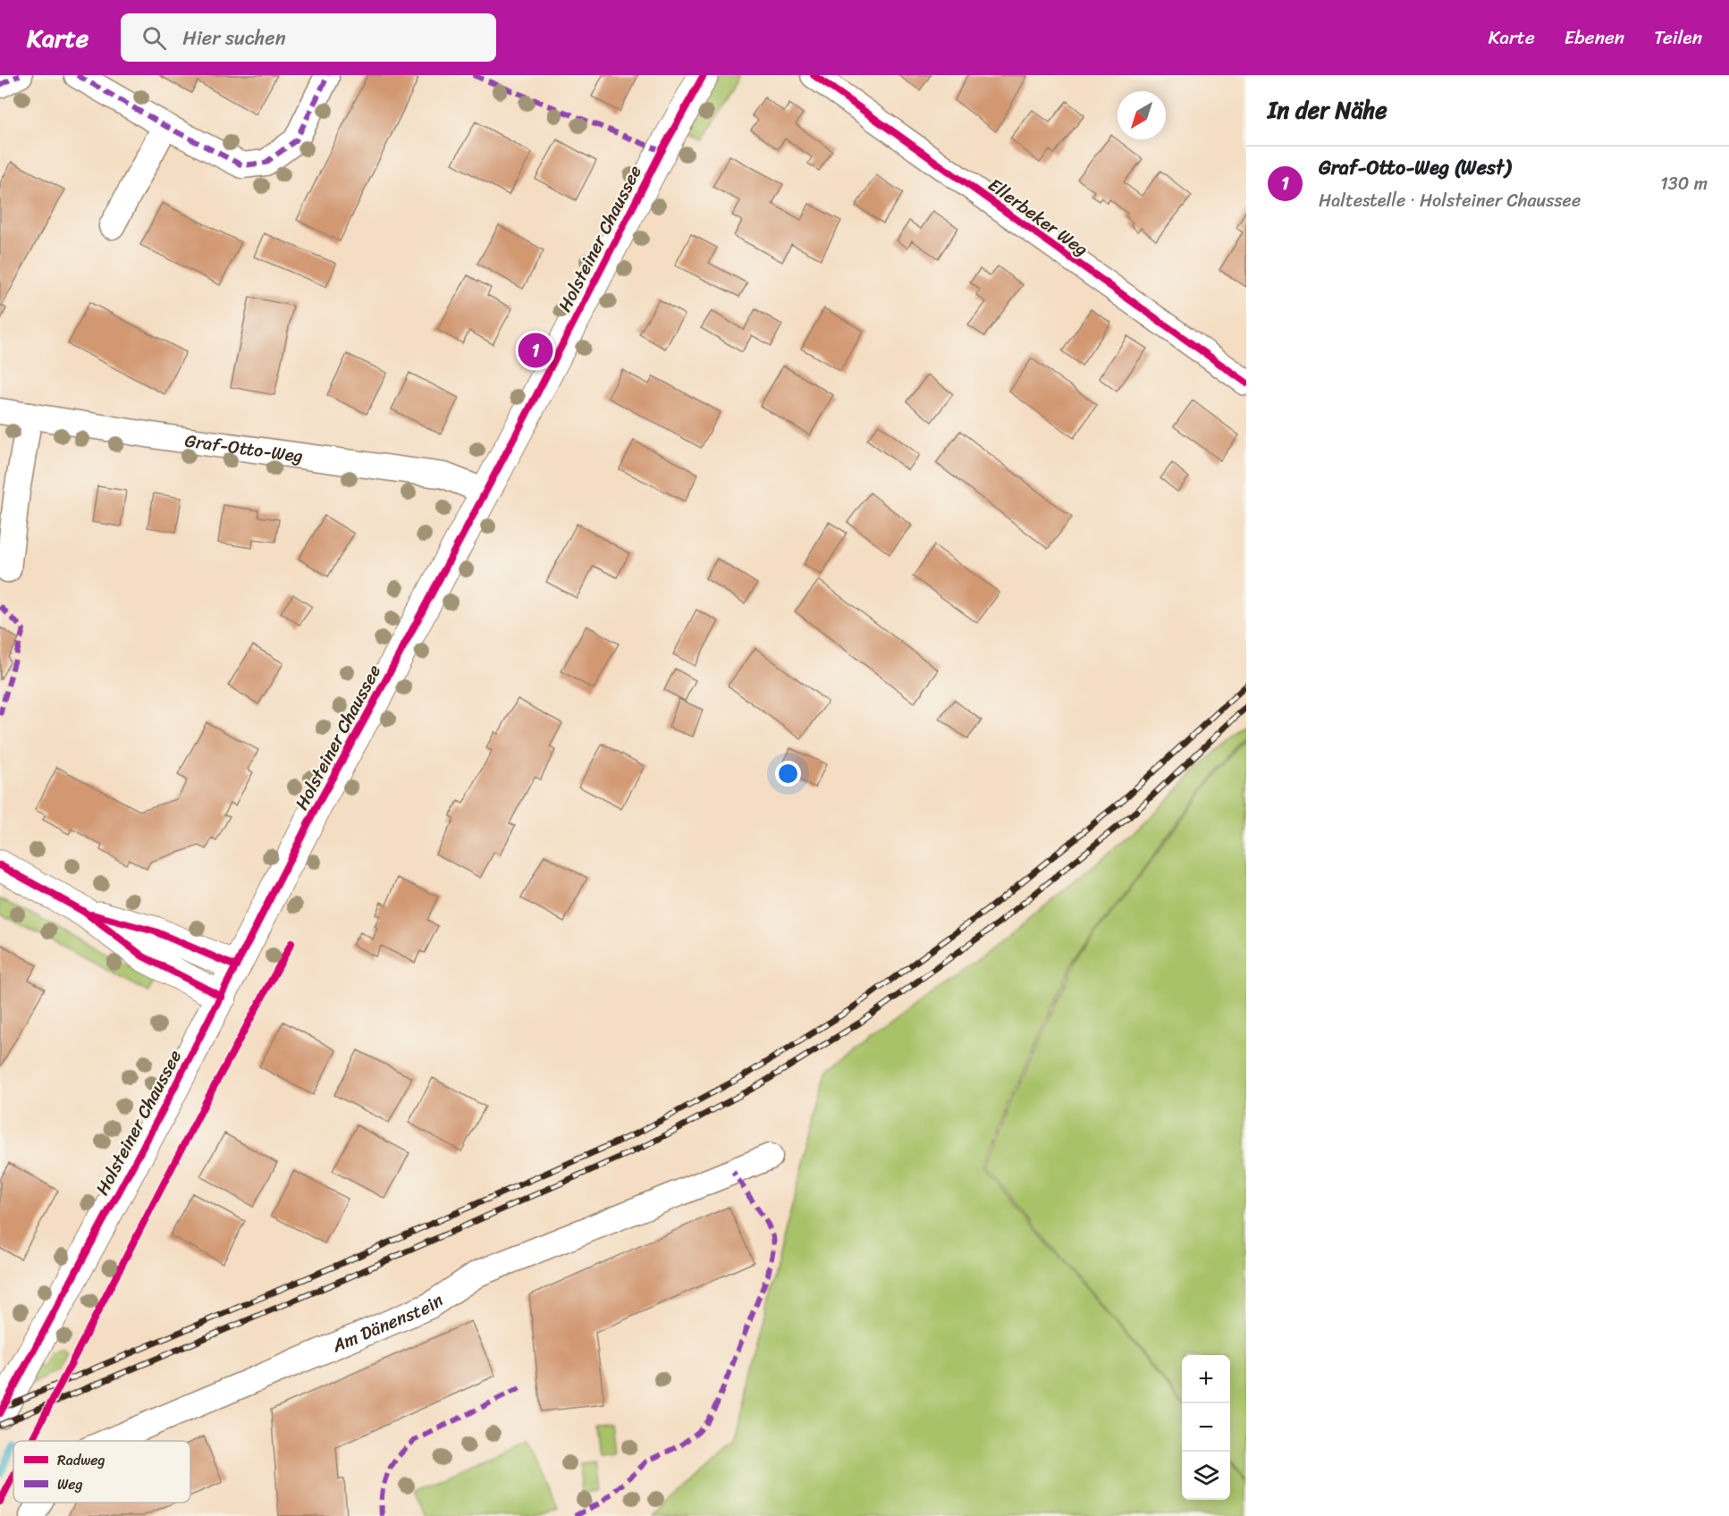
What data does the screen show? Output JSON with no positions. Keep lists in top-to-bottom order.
{
  "streets": {
    "main road": ["Holsteiner Chaussee"],
    "street": ["Ellerbeker Weg", "Graf-Otto-Weg", "Am Dänenstein"]
  },
  "crossings": [
    ["Holsteiner Chaussee", "Graf-Otto-Weg"]
  ],
  "legend": ["Radweg", "Weg"],
  "north": "bottom left",
  "page": {
    "header": "Karte",
    "search": "Hier suchen",
    "nav": ["Karte", "Ebenen", "Teilen"],
    "heading": "In der Nähe",
    "list": [
      {
        "mark": "1",
        "name": "Graf-Otto-Weg (West)",
        "note": "Haltestelle · Holsteiner Chaussee",
        "value": "130 m"
      }
    ],
    "pins": "1",
    "map_buttons": ["+", "−"]
  }
}
